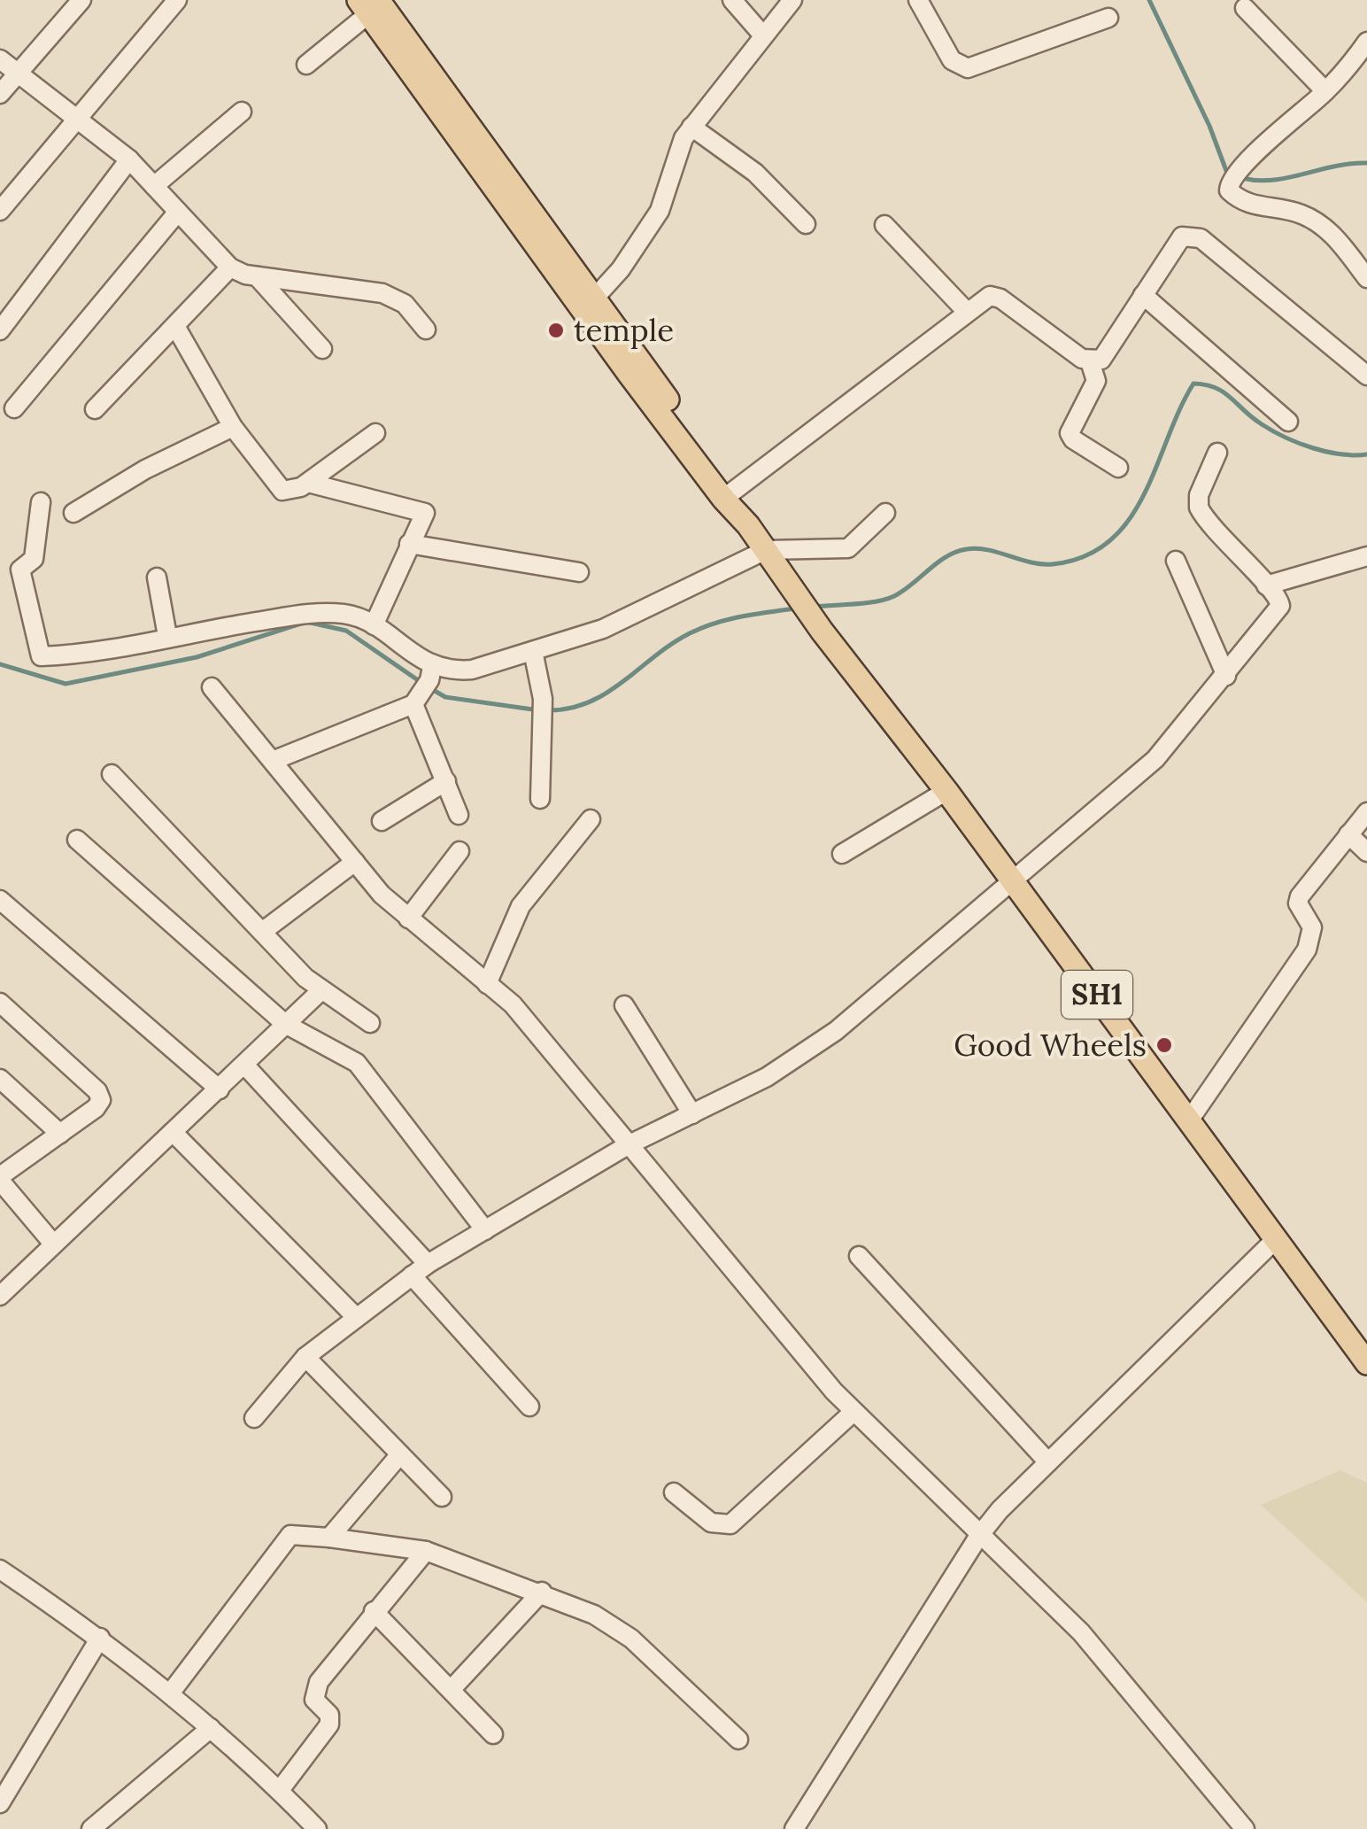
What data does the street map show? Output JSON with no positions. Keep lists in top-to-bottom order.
{
  "streets": {
    "main road": ["SH1"]
  },
  "places": ["temple", "Good Wheels"]
}
